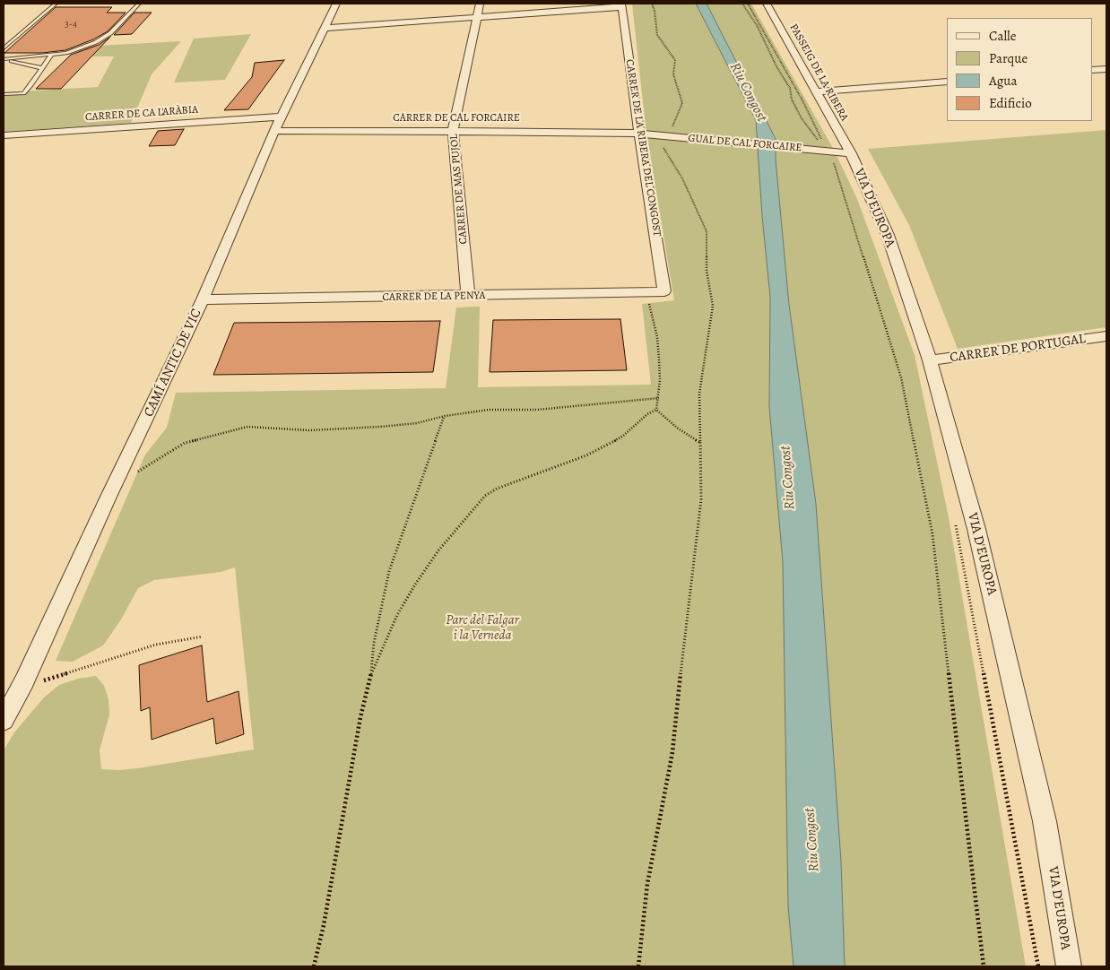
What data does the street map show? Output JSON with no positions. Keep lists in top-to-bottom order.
{
  "streets": {
    "street": [
      "PASSEIG DE LA RIBERA",
      "CARRER DE CA L'ARÀBIA",
      "CARRER DE CAL FORCAIRE",
      "GUAL DE CAL FORCAIRE",
      "CARRER DE LA RIBERA DEL CONGOST",
      "CARRER DE MAS PUJOL",
      "VIA D'EUROPA",
      "CARRER DE LA PENYA",
      "CARRER DE PORTUGAL",
      "CAMÍ ANTIC DE VIC"
    ]
  },
  "crossings": [
    ["PASSEIG DE LA RIBERA", "GUAL DE CAL FORCAIRE"],
    ["PASSEIG DE LA RIBERA", "VIA D'EUROPA"],
    ["CARRER DE CA L'ARÀBIA", "CAMÍ ANTIC DE VIC"],
    ["CARRER DE CAL FORCAIRE", "GUAL DE CAL FORCAIRE"],
    ["CARRER DE CAL FORCAIRE", "CARRER DE LA RIBERA DEL CONGOST"],
    ["CARRER DE CAL FORCAIRE", "CARRER DE MAS PUJOL"],
    ["CARRER DE CAL FORCAIRE", "CAMÍ ANTIC DE VIC"],
    ["GUAL DE CAL FORCAIRE", "CARRER DE LA RIBERA DEL CONGOST"],
    ["GUAL DE CAL FORCAIRE", "VIA D'EUROPA"],
    ["CARRER DE LA RIBERA DEL CONGOST", "CARRER DE LA PENYA"],
    ["CARRER DE MAS PUJOL", "CARRER DE LA PENYA"],
    ["VIA D'EUROPA", "CARRER DE PORTUGAL"],
    ["CARRER DE LA PENYA", "CAMÍ ANTIC DE VIC"]
  ],
  "water": ["Riu Congost"],
  "parks": ["Parc del Falgar i la Verneda"],
  "house_numbers": ["3-4"],
  "legend": [
    "Calle",
    "Parque",
    "Agua",
    "Edificio"
  ]
}
